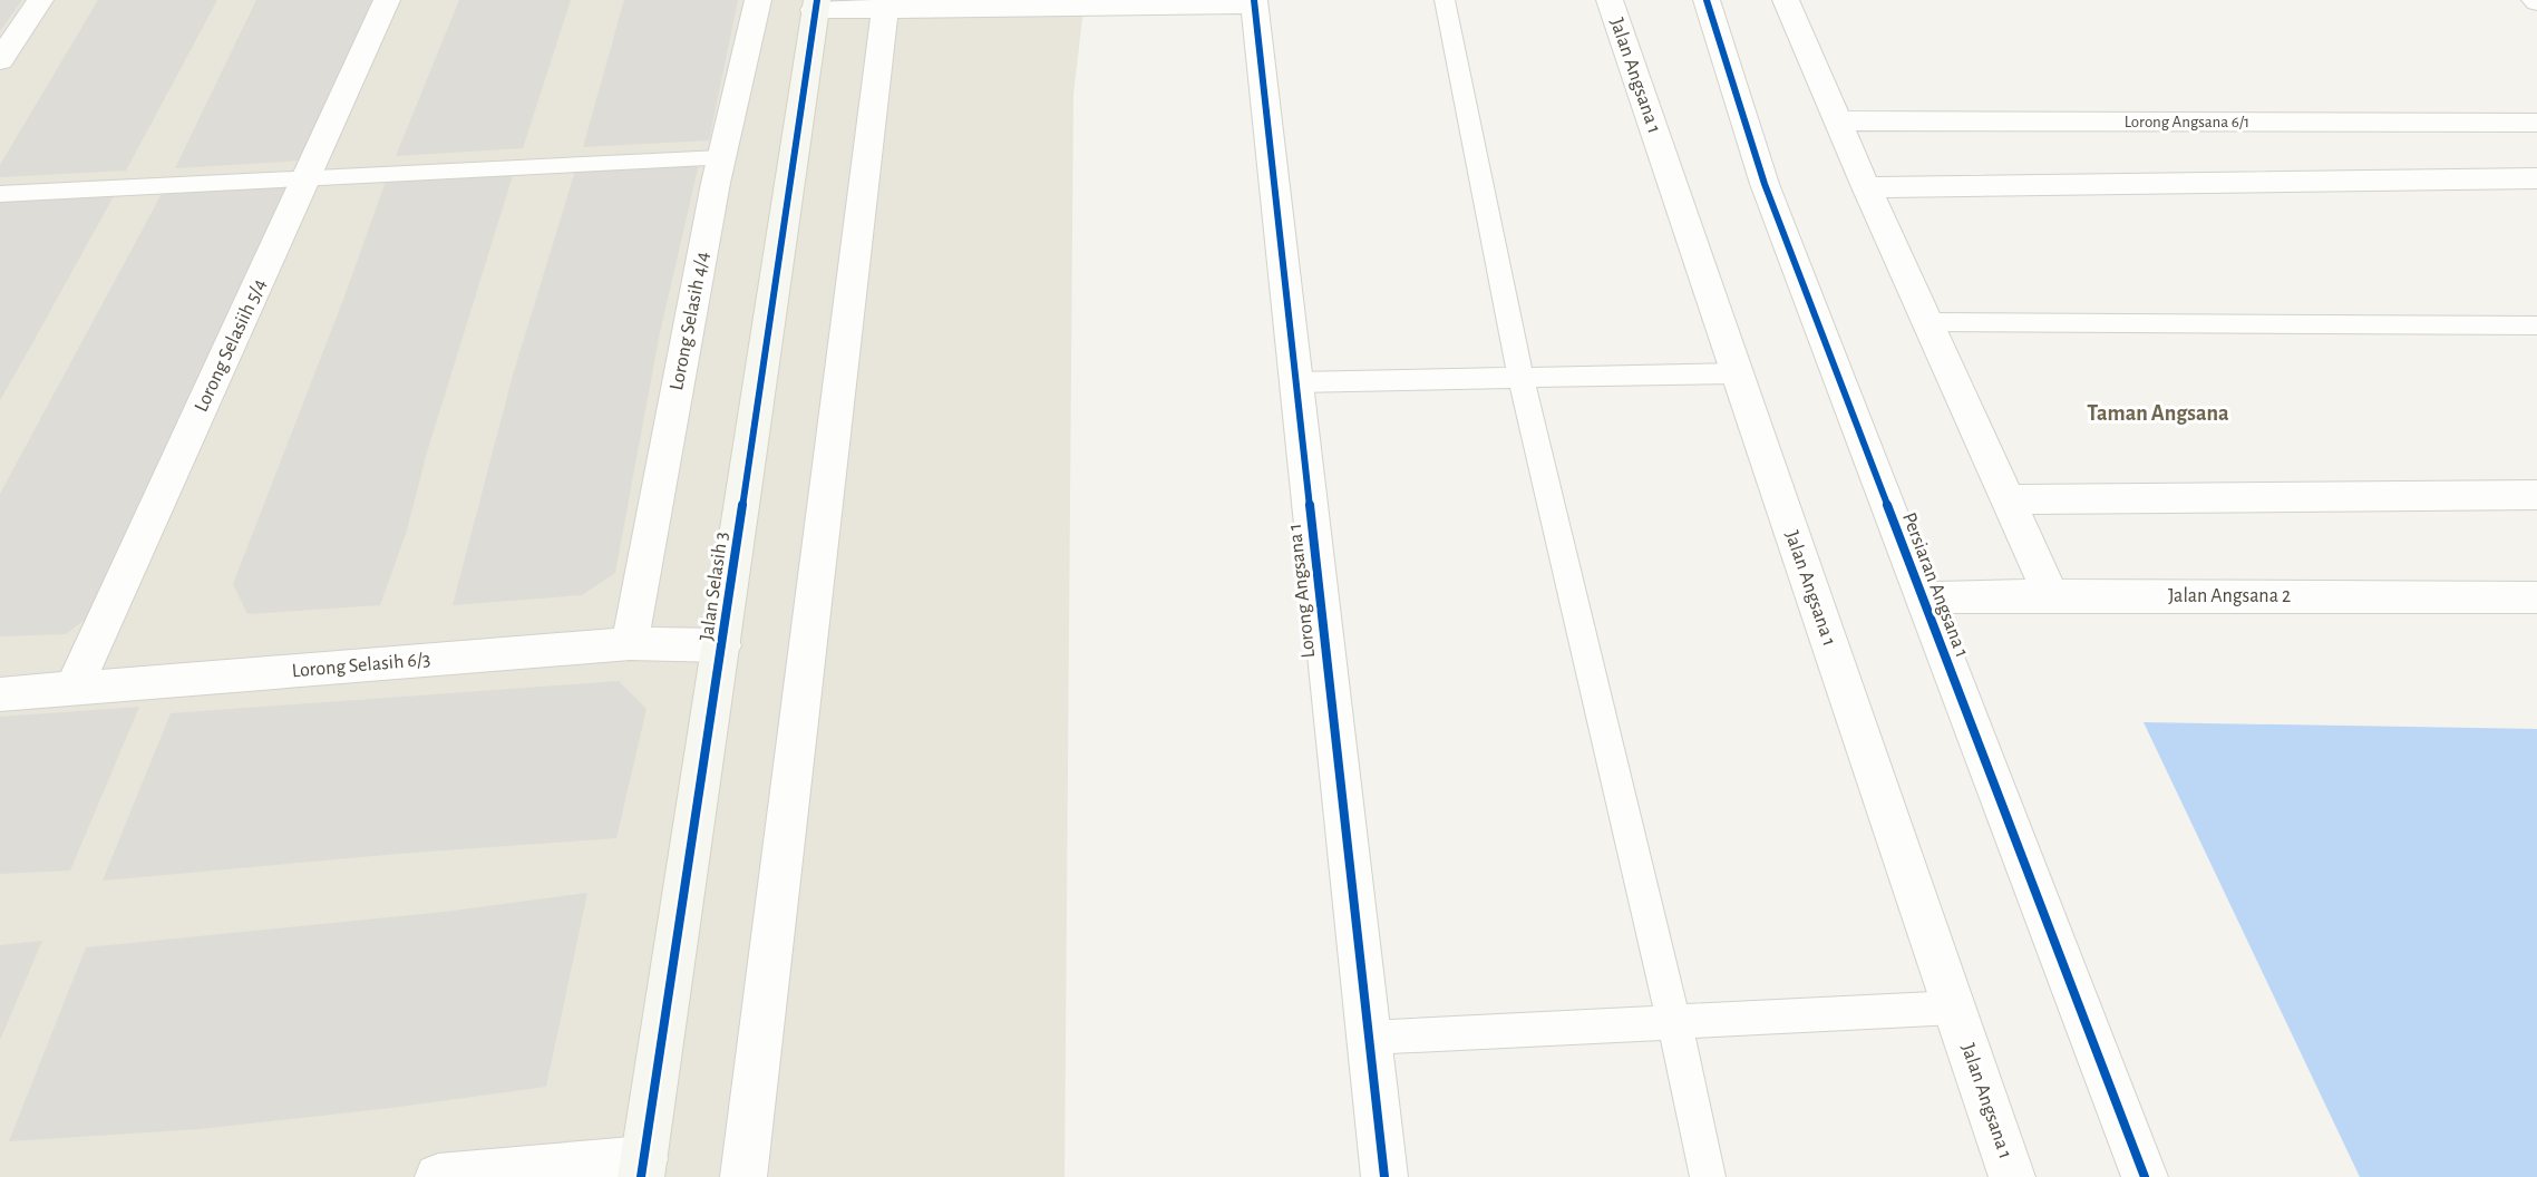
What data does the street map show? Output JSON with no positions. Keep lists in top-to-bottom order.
{
  "streets": {
    "street": [
      "Jalan Angsana 1",
      "Lorong Angsana 6/1",
      "Lorong Selasih 4/4",
      "Lorong Selasiih 5/4",
      "Persiaran Angsana 1",
      "Jalan Selasih 3",
      "Lorong Angsana 1",
      "Jalan Angsana 2",
      "Lorong Selasih 6/3"
    ]
  },
  "crossings": [
    ["Lorong Selasih 4/4", "Lorong Selasih 6/3"],
    ["Lorong Selasiih 5/4", "Lorong Selasih 6/3"],
    ["Persiaran Angsana 1", "Jalan Angsana 2"],
    ["Jalan Selasih 3", "Lorong Selasih 6/3"]
  ],
  "districts": ["Taman Angsana"]
}
